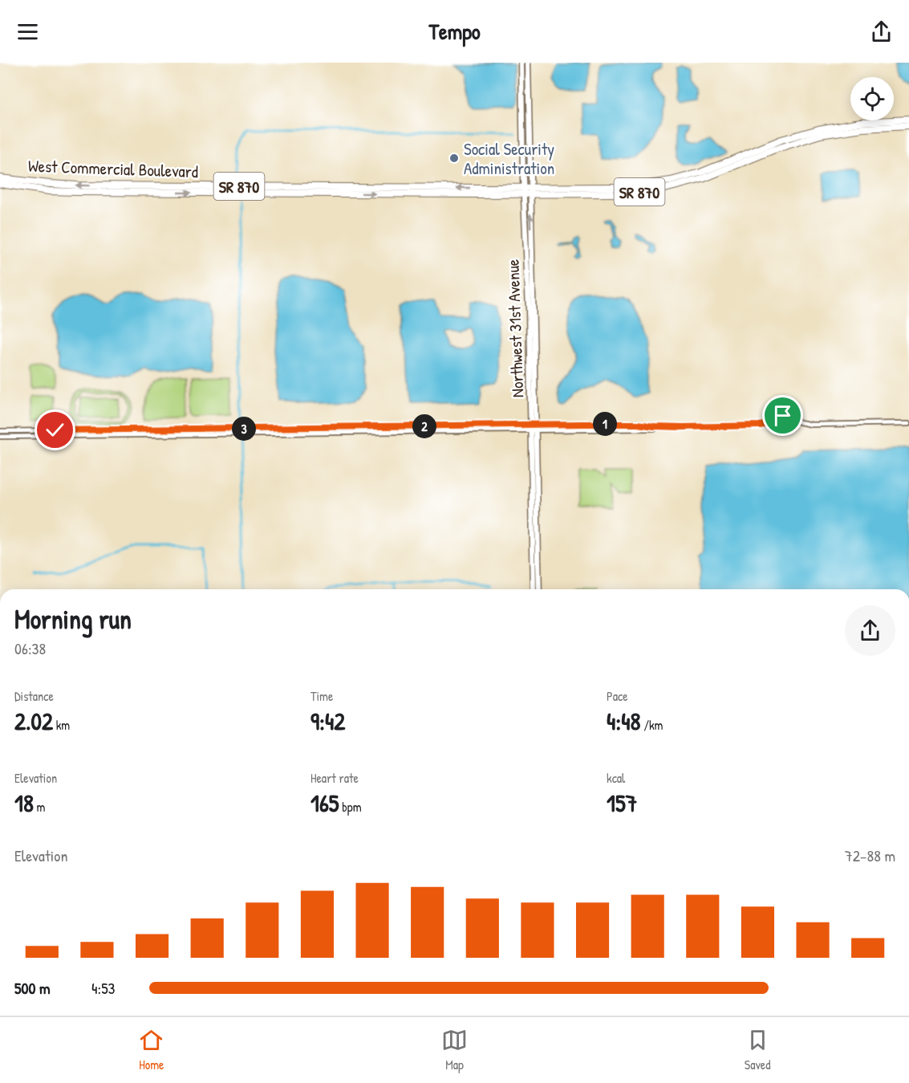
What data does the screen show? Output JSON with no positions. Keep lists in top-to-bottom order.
{
  "streets": {
    "highway": ["West Commercial Boulevard", "SR 870"],
    "main road": ["Northwest 31st Avenue"]
  },
  "crossings": [
    ["West Commercial Boulevard", "Northwest 31st Avenue"]
  ],
  "places": ["Social Security Administration"],
  "page": {
    "header": "Tempo",
    "pins": ["1", "2", "3"],
    "heading": ["Morning run", "06:38"],
    "stats": [
      ["Distance", "2.02 km"],
      ["Time", "9:42"],
      ["Pace", "4:48 /km"],
      ["Elevation", "18 m"],
      ["Heart rate", "165 bpm"],
      ["kcal", "157"]
    ],
    "chart": ["Elevation", "72–88 m"],
    "list": [
      {
        "name": "500 m",
        "note": "4:53"
      }
    ],
    "tabs": ["Home", "Map", "Saved"]
  }
}
